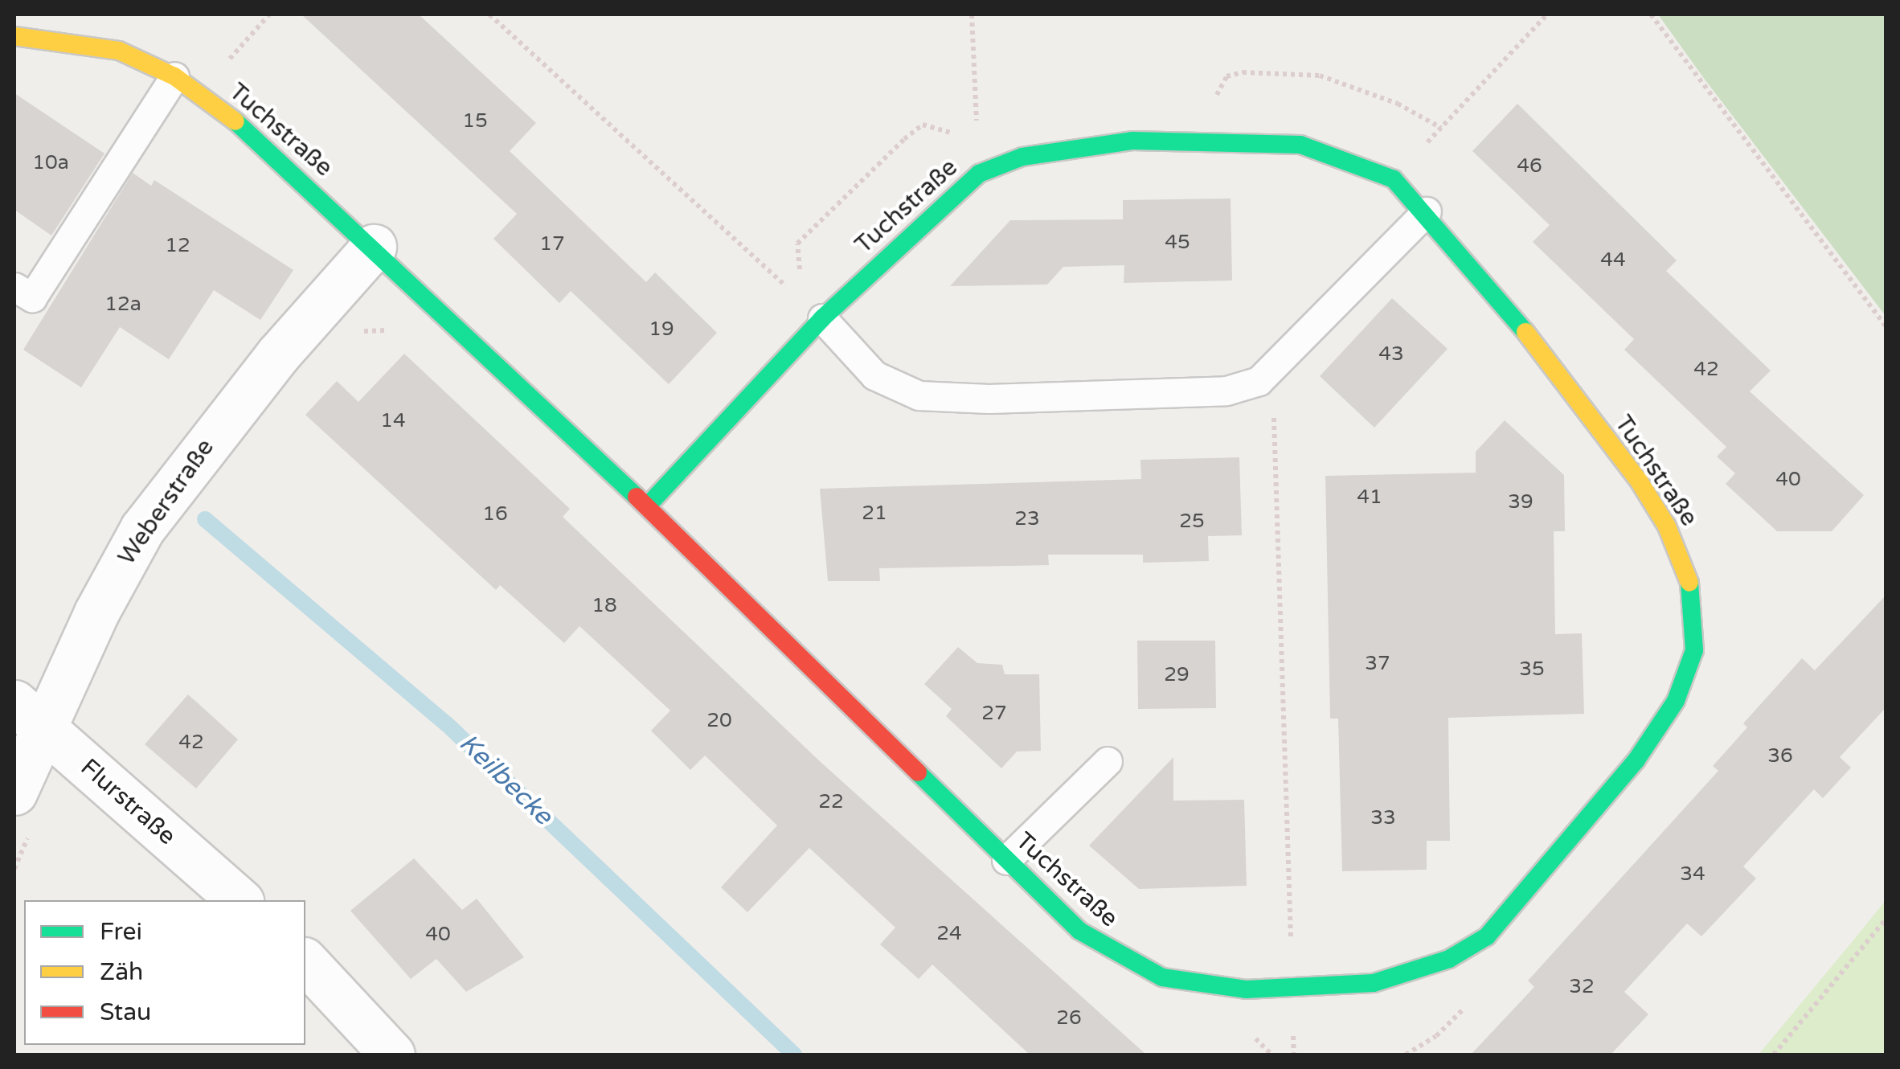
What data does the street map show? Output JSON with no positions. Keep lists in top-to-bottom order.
{
  "streets": {
    "street": ["Tuchstraße", "Weberstraße", "Flurstraße"]
  },
  "crossings": [
    ["Tuchstraße", "Weberstraße"],
    ["Weberstraße", "Flurstraße"]
  ],
  "water": ["Keilbecke"],
  "house_numbers": [
    "15",
    "10a",
    "46",
    "45",
    "17",
    "12",
    "44",
    "12a",
    "19",
    "43",
    "42",
    "14",
    "40",
    "41",
    "39",
    "21",
    "16",
    "23",
    "25",
    "18",
    "37",
    "35",
    "29",
    "27",
    "20",
    "42",
    "36",
    "22",
    "33",
    "34",
    "24",
    "40",
    "32",
    "26"
  ],
  "legend": ["Frei", "Zäh", "Stau"]
}
